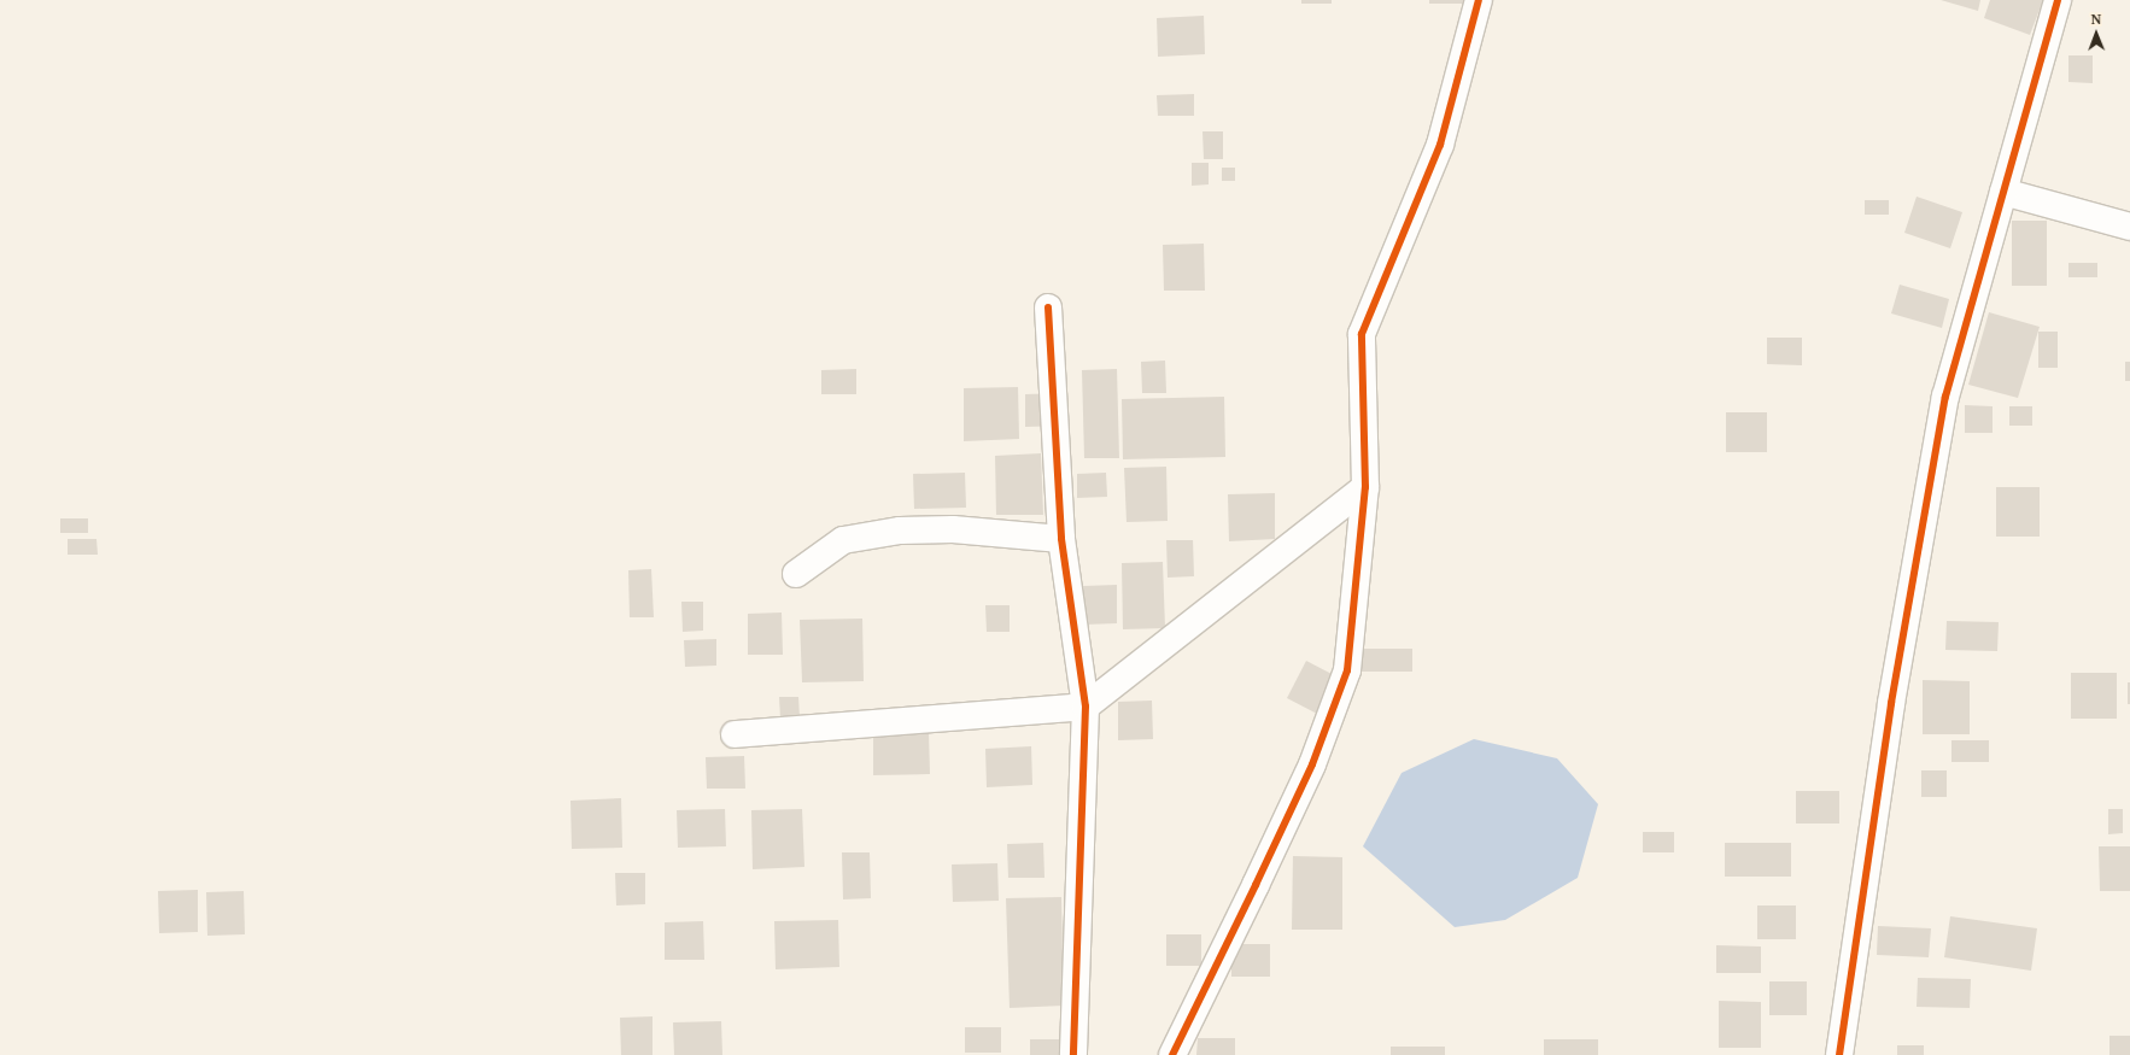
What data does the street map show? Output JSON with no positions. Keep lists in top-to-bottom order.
{
  "north": "top"
}
